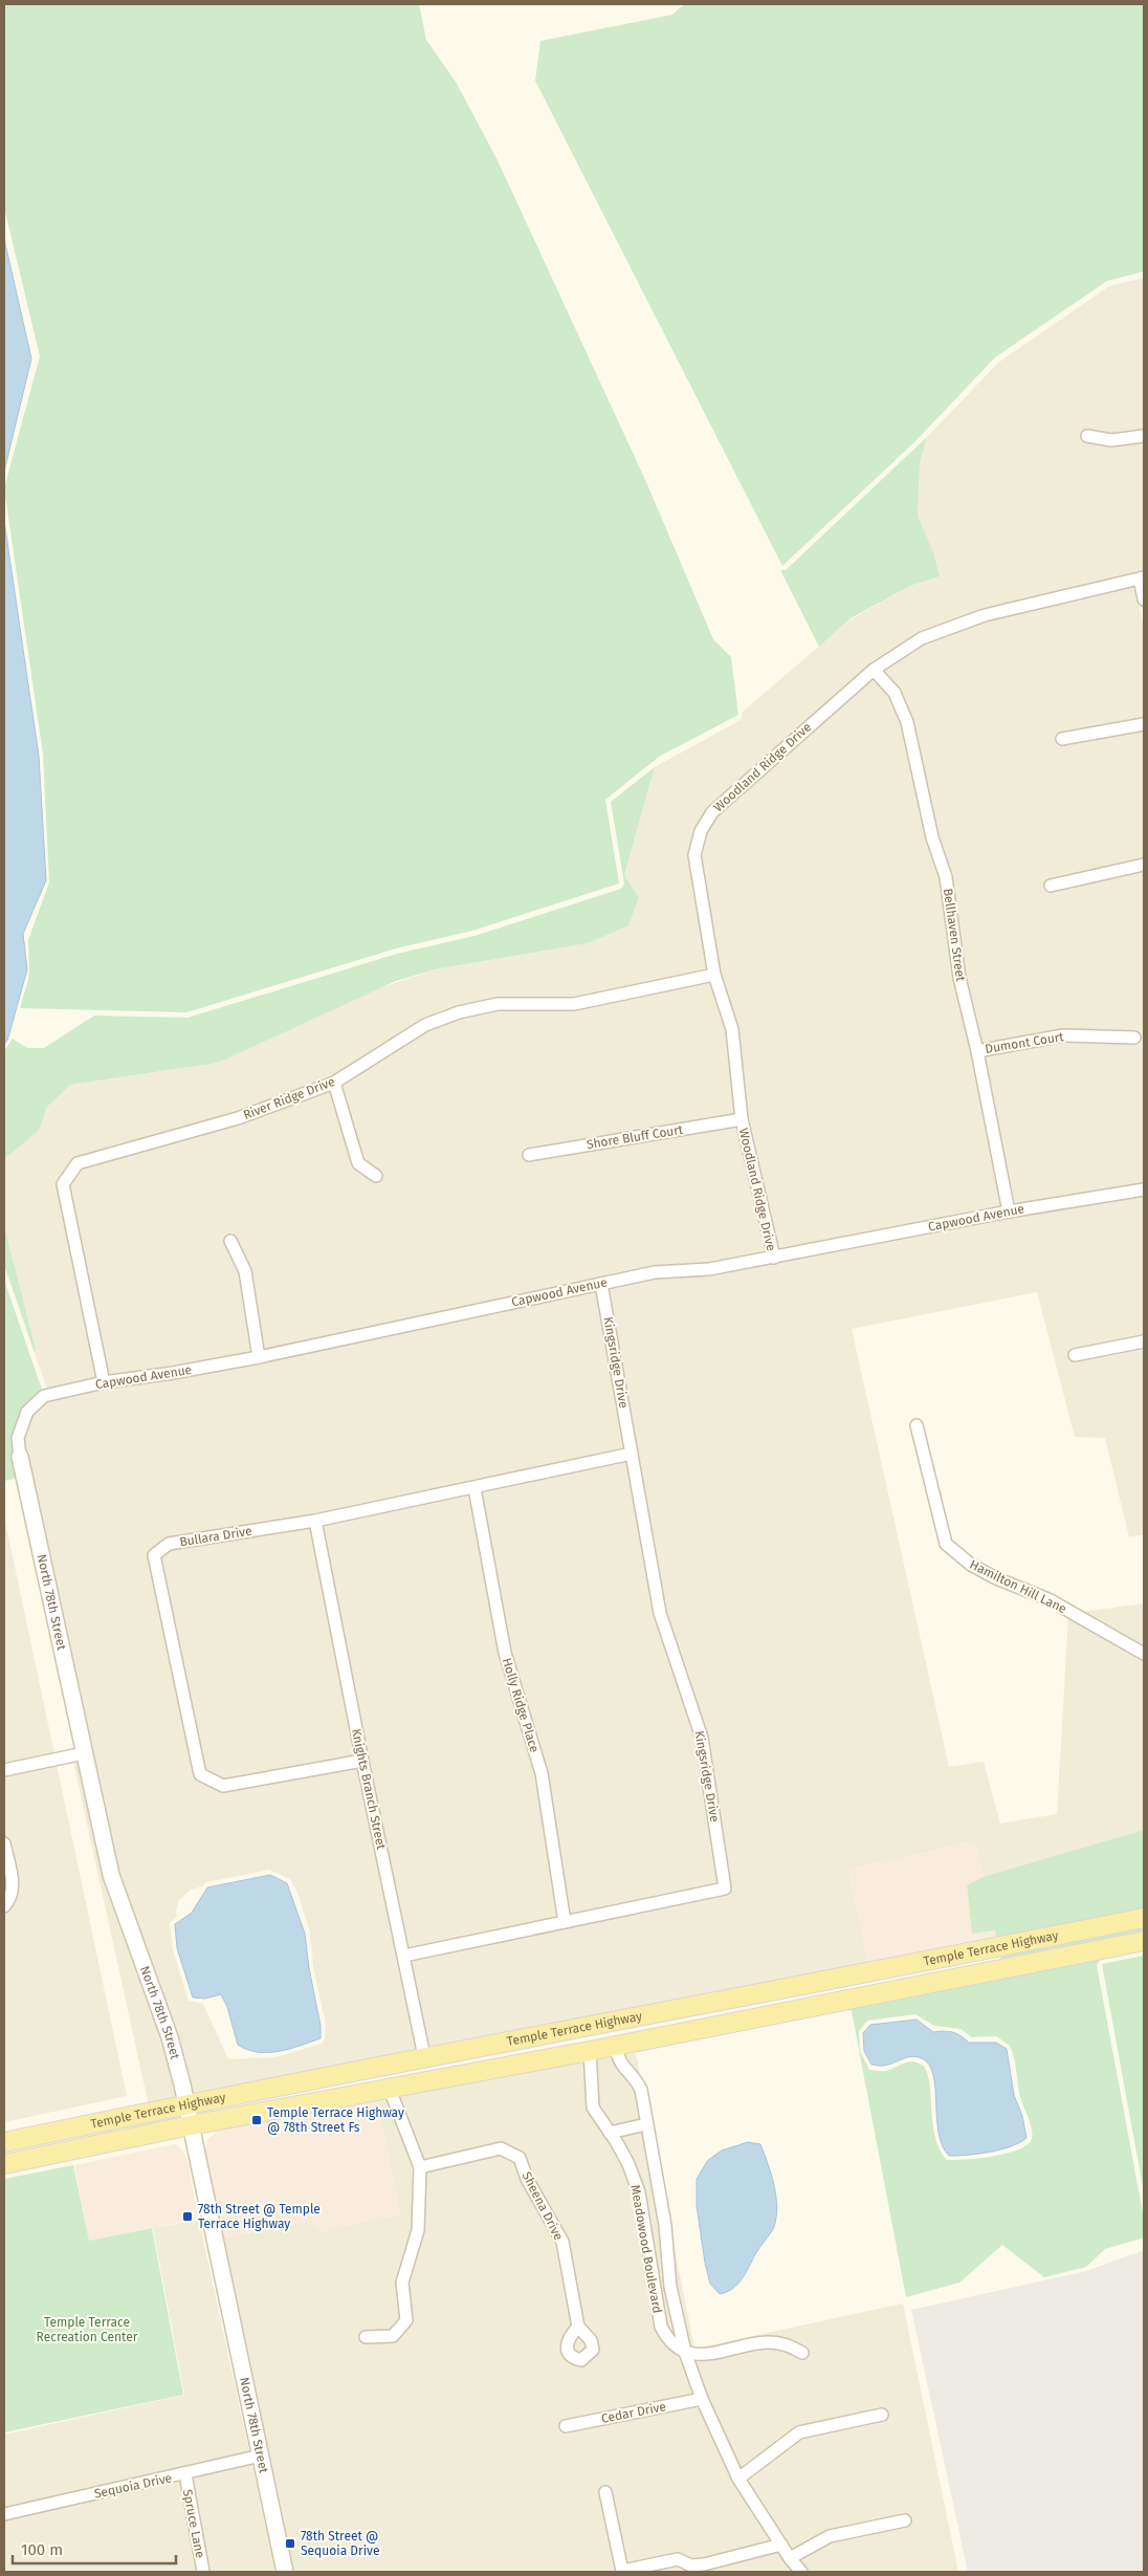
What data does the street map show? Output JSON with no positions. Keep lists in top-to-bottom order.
{
  "streets": {
    "main road": ["Temple Terrace Highway"],
    "street": [
      "Woodland Ridge Drive",
      "Bellhaven Street",
      "Dumont Court",
      "River Ridge Drive",
      "Shore Bluff Court",
      "Capwood Avenue",
      "Kingsridge Drive",
      "Bullara Drive",
      "Hamilton Hill Lane",
      "North 78th Street",
      "Holly Ridge Place",
      "Knights Branch Street",
      "Sheena Drive",
      "Meadowood Boulevard",
      "Cedar Drive",
      "Sequoia Drive",
      "Spruce Lane"
    ]
  },
  "crossings": [
    ["Woodland Ridge Drive", "Bellhaven Street"],
    ["Woodland Ridge Drive", "River Ridge Drive"],
    ["Woodland Ridge Drive", "Shore Bluff Court"],
    ["Woodland Ridge Drive", "Capwood Avenue"],
    ["Bellhaven Street", "Dumont Court"],
    ["Bellhaven Street", "Capwood Avenue"],
    ["River Ridge Drive", "Capwood Avenue"],
    ["Capwood Avenue", "Kingsridge Drive"],
    ["Capwood Avenue", "North 78th Street"],
    ["Kingsridge Drive", "Bullara Drive"],
    ["Kingsridge Drive", "Holly Ridge Place"],
    ["Kingsridge Drive", "Knights Branch Street"],
    ["Bullara Drive", "Holly Ridge Place"],
    ["Bullara Drive", "Knights Branch Street"],
    ["North 78th Street", "Temple Terrace Highway"],
    ["North 78th Street", "Sequoia Drive"],
    ["Knights Branch Street", "Temple Terrace Highway"],
    ["Temple Terrace Highway", "Meadowood Boulevard"],
    ["Meadowood Boulevard", "Cedar Drive"],
    ["Sequoia Drive", "Spruce Lane"]
  ],
  "parks": ["Temple Terrace Recreation Center"],
  "places": {
    "transit": ["Temple Terrace Highway @ 78th Street Fs", "78th Street @ Temple Terrace Highway", "78th Street @ Sequoia Drive"]
  },
  "scale_bar": "100 m"
}
